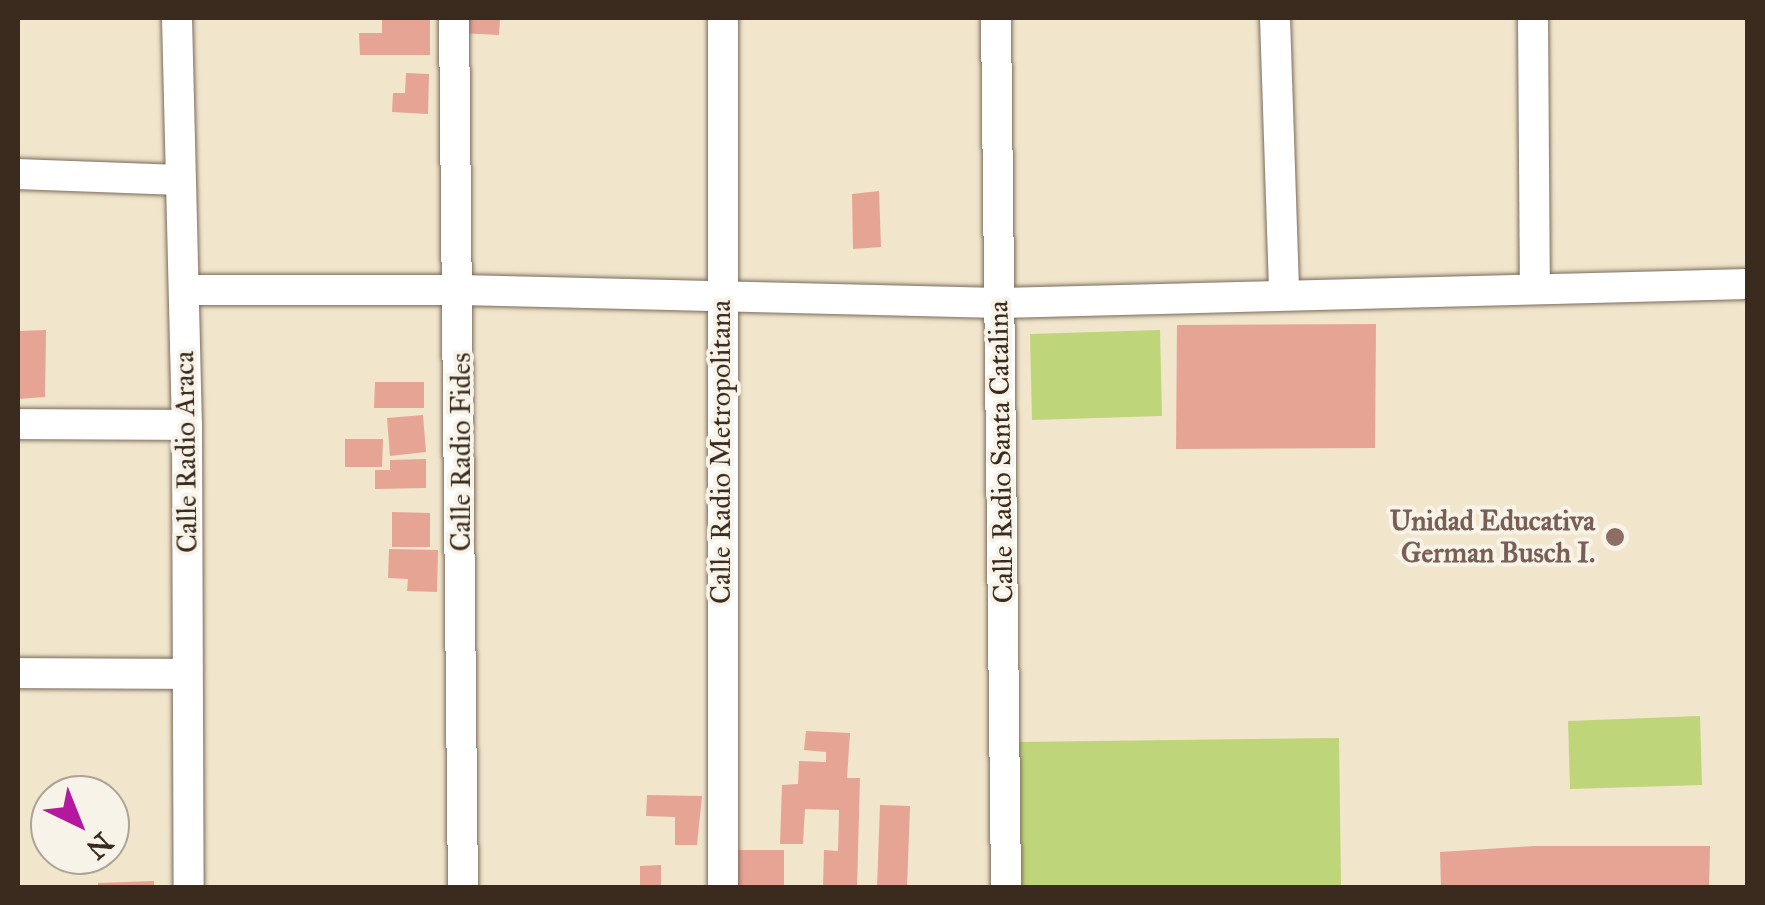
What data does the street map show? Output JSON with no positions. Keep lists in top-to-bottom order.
{
  "streets": {
    "street": [
      "Calle Radio Araca",
      "Calle Radio Fides",
      "Calle Radio Metropolitana",
      "Calle Radio Santa Catalina"
    ]
  },
  "places": ["Unidad Educativa German Busch I."],
  "north": "bottom right"
}
